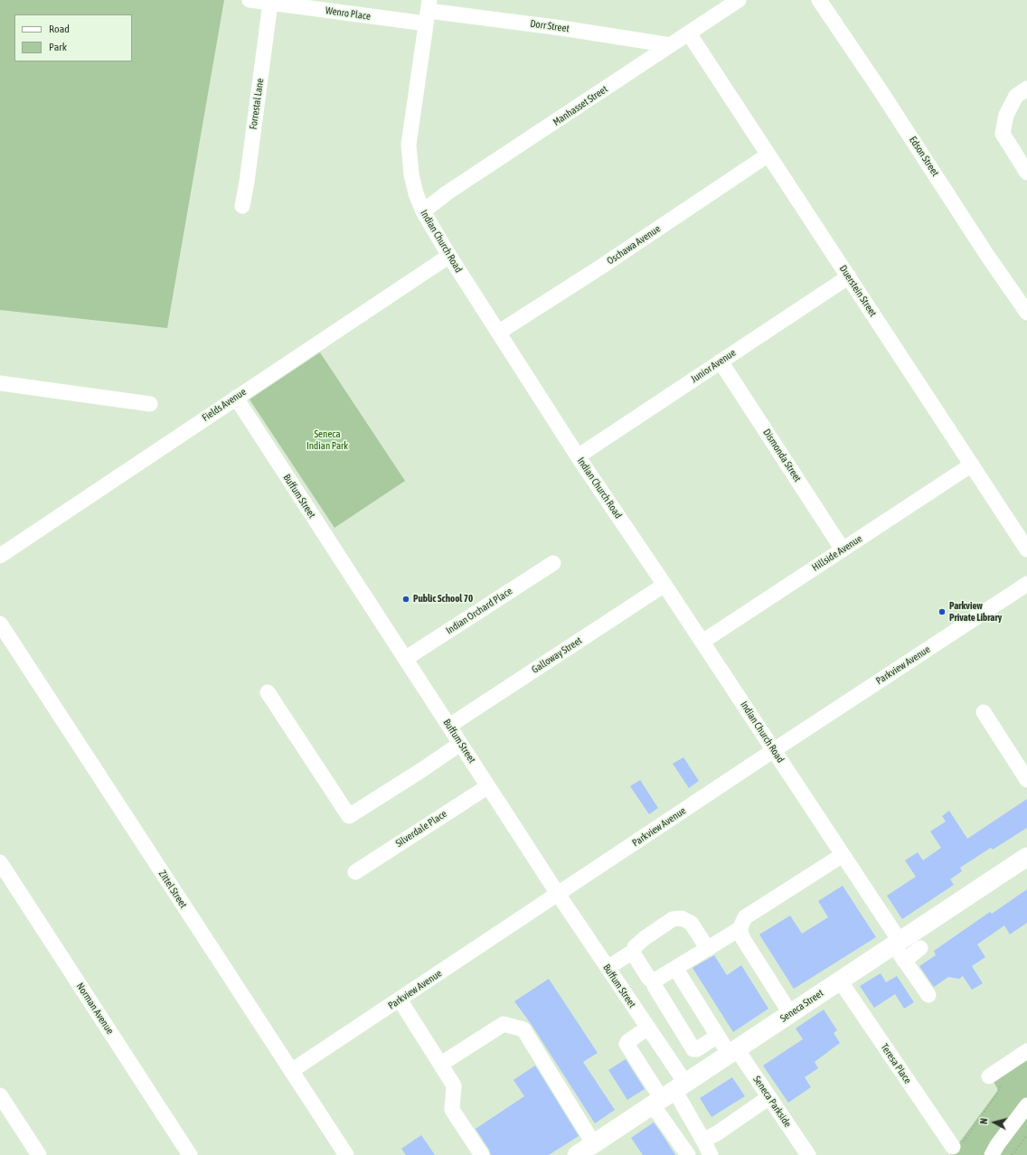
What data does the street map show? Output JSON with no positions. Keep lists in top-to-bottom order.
{
  "streets": {
    "main road": ["Seneca Street"],
    "street": [
      "Wenro Place",
      "Dorr Street",
      "Forrestal Lane",
      "Manhasset Street",
      "Edson Street",
      "Indian Church Road",
      "Oschawa Avenue",
      "Duerstein Street",
      "Junior Avenue",
      "Fields Avenue",
      "Dismonda Street",
      "Buffum Street",
      "Hillside Avenue",
      "Indian Orchard Place",
      "Galloway Street",
      "Parkview Avenue",
      "Silverdale Place",
      "Zittel Street",
      "Norman Avenue",
      "Teresa Place",
      "Seneca Parkside"
    ]
  },
  "crossings": [
    ["Wenro Place", "Dorr Street"],
    ["Wenro Place", "Forrestal Lane"],
    ["Wenro Place", "Indian Church Road"],
    ["Dorr Street", "Manhasset Street"],
    ["Dorr Street", "Indian Church Road"],
    ["Manhasset Street", "Indian Church Road"],
    ["Manhasset Street", "Duerstein Street"],
    ["Indian Church Road", "Oschawa Avenue"],
    ["Indian Church Road", "Junior Avenue"],
    ["Indian Church Road", "Fields Avenue"],
    ["Indian Church Road", "Hillside Avenue"],
    ["Indian Church Road", "Galloway Street"],
    ["Indian Church Road", "Parkview Avenue"],
    ["Indian Church Road", "Seneca Street"],
    ["Oschawa Avenue", "Duerstein Street"],
    ["Duerstein Street", "Junior Avenue"],
    ["Duerstein Street", "Hillside Avenue"],
    ["Junior Avenue", "Dismonda Street"],
    ["Fields Avenue", "Buffum Street"],
    ["Dismonda Street", "Hillside Avenue"],
    ["Buffum Street", "Indian Orchard Place"],
    ["Buffum Street", "Galloway Street"],
    ["Buffum Street", "Parkview Avenue"],
    ["Buffum Street", "Silverdale Place"],
    ["Buffum Street", "Seneca Street"],
    ["Parkview Avenue", "Zittel Street"],
    ["Seneca Street", "Teresa Place"],
    ["Seneca Street", "Seneca Parkside"]
  ],
  "parks": ["Seneca Indian Park"],
  "places": ["Public School 70", "Parkview Private Library"],
  "legend": ["Road", "Park"],
  "north": "left"
}
